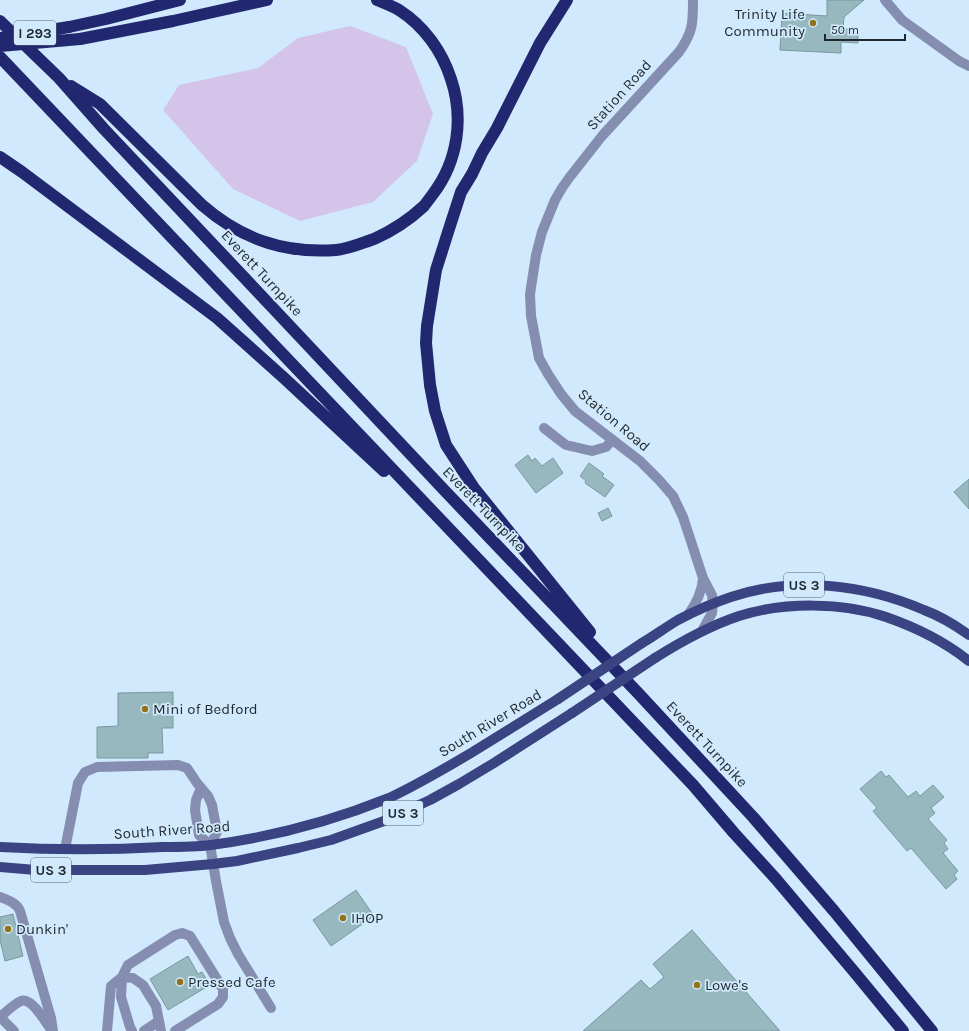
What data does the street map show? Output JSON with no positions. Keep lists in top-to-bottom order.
{
  "streets": {
    "highway": ["I 293", "Everett Turnpike"],
    "main road": ["US 3", "South River Road"],
    "street": ["Station Road"]
  },
  "crossings": [
    ["Station Road", "South River Road"]
  ],
  "places": [
    "Trinity Life Community",
    "Mini of Bedford",
    "IHOP",
    "Dunkin'",
    "Pressed Cafe",
    "Lowe's"
  ],
  "scale_bar": "50 m"
}
